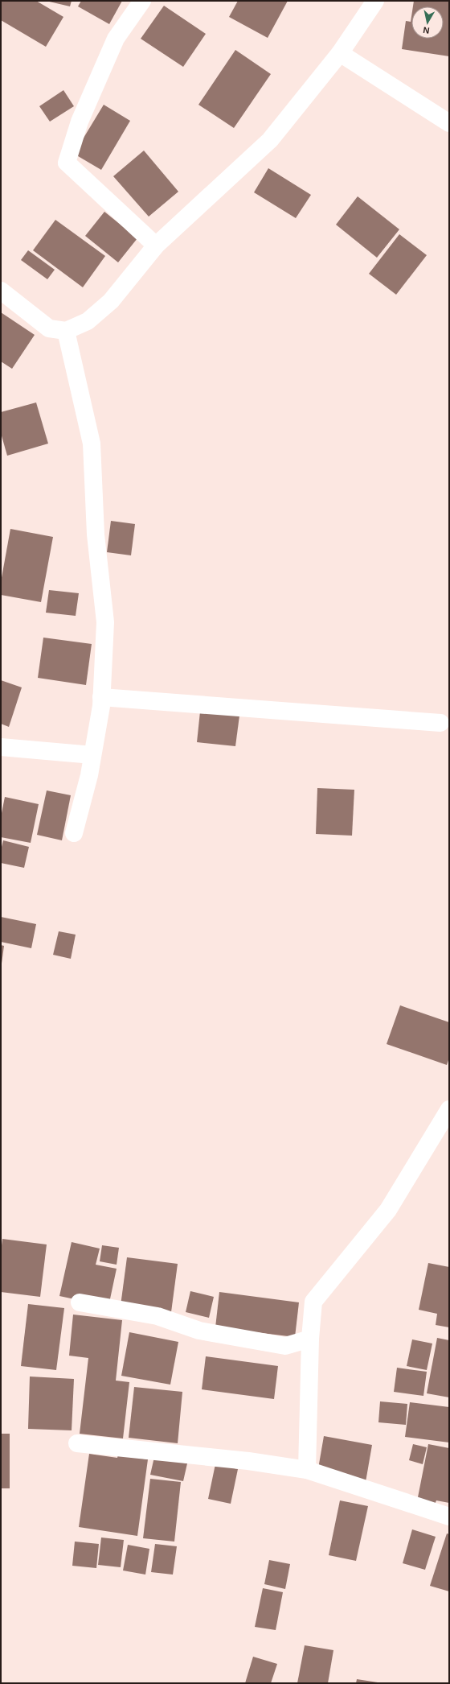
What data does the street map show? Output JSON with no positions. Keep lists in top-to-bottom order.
{
  "north": "bottom"
}
